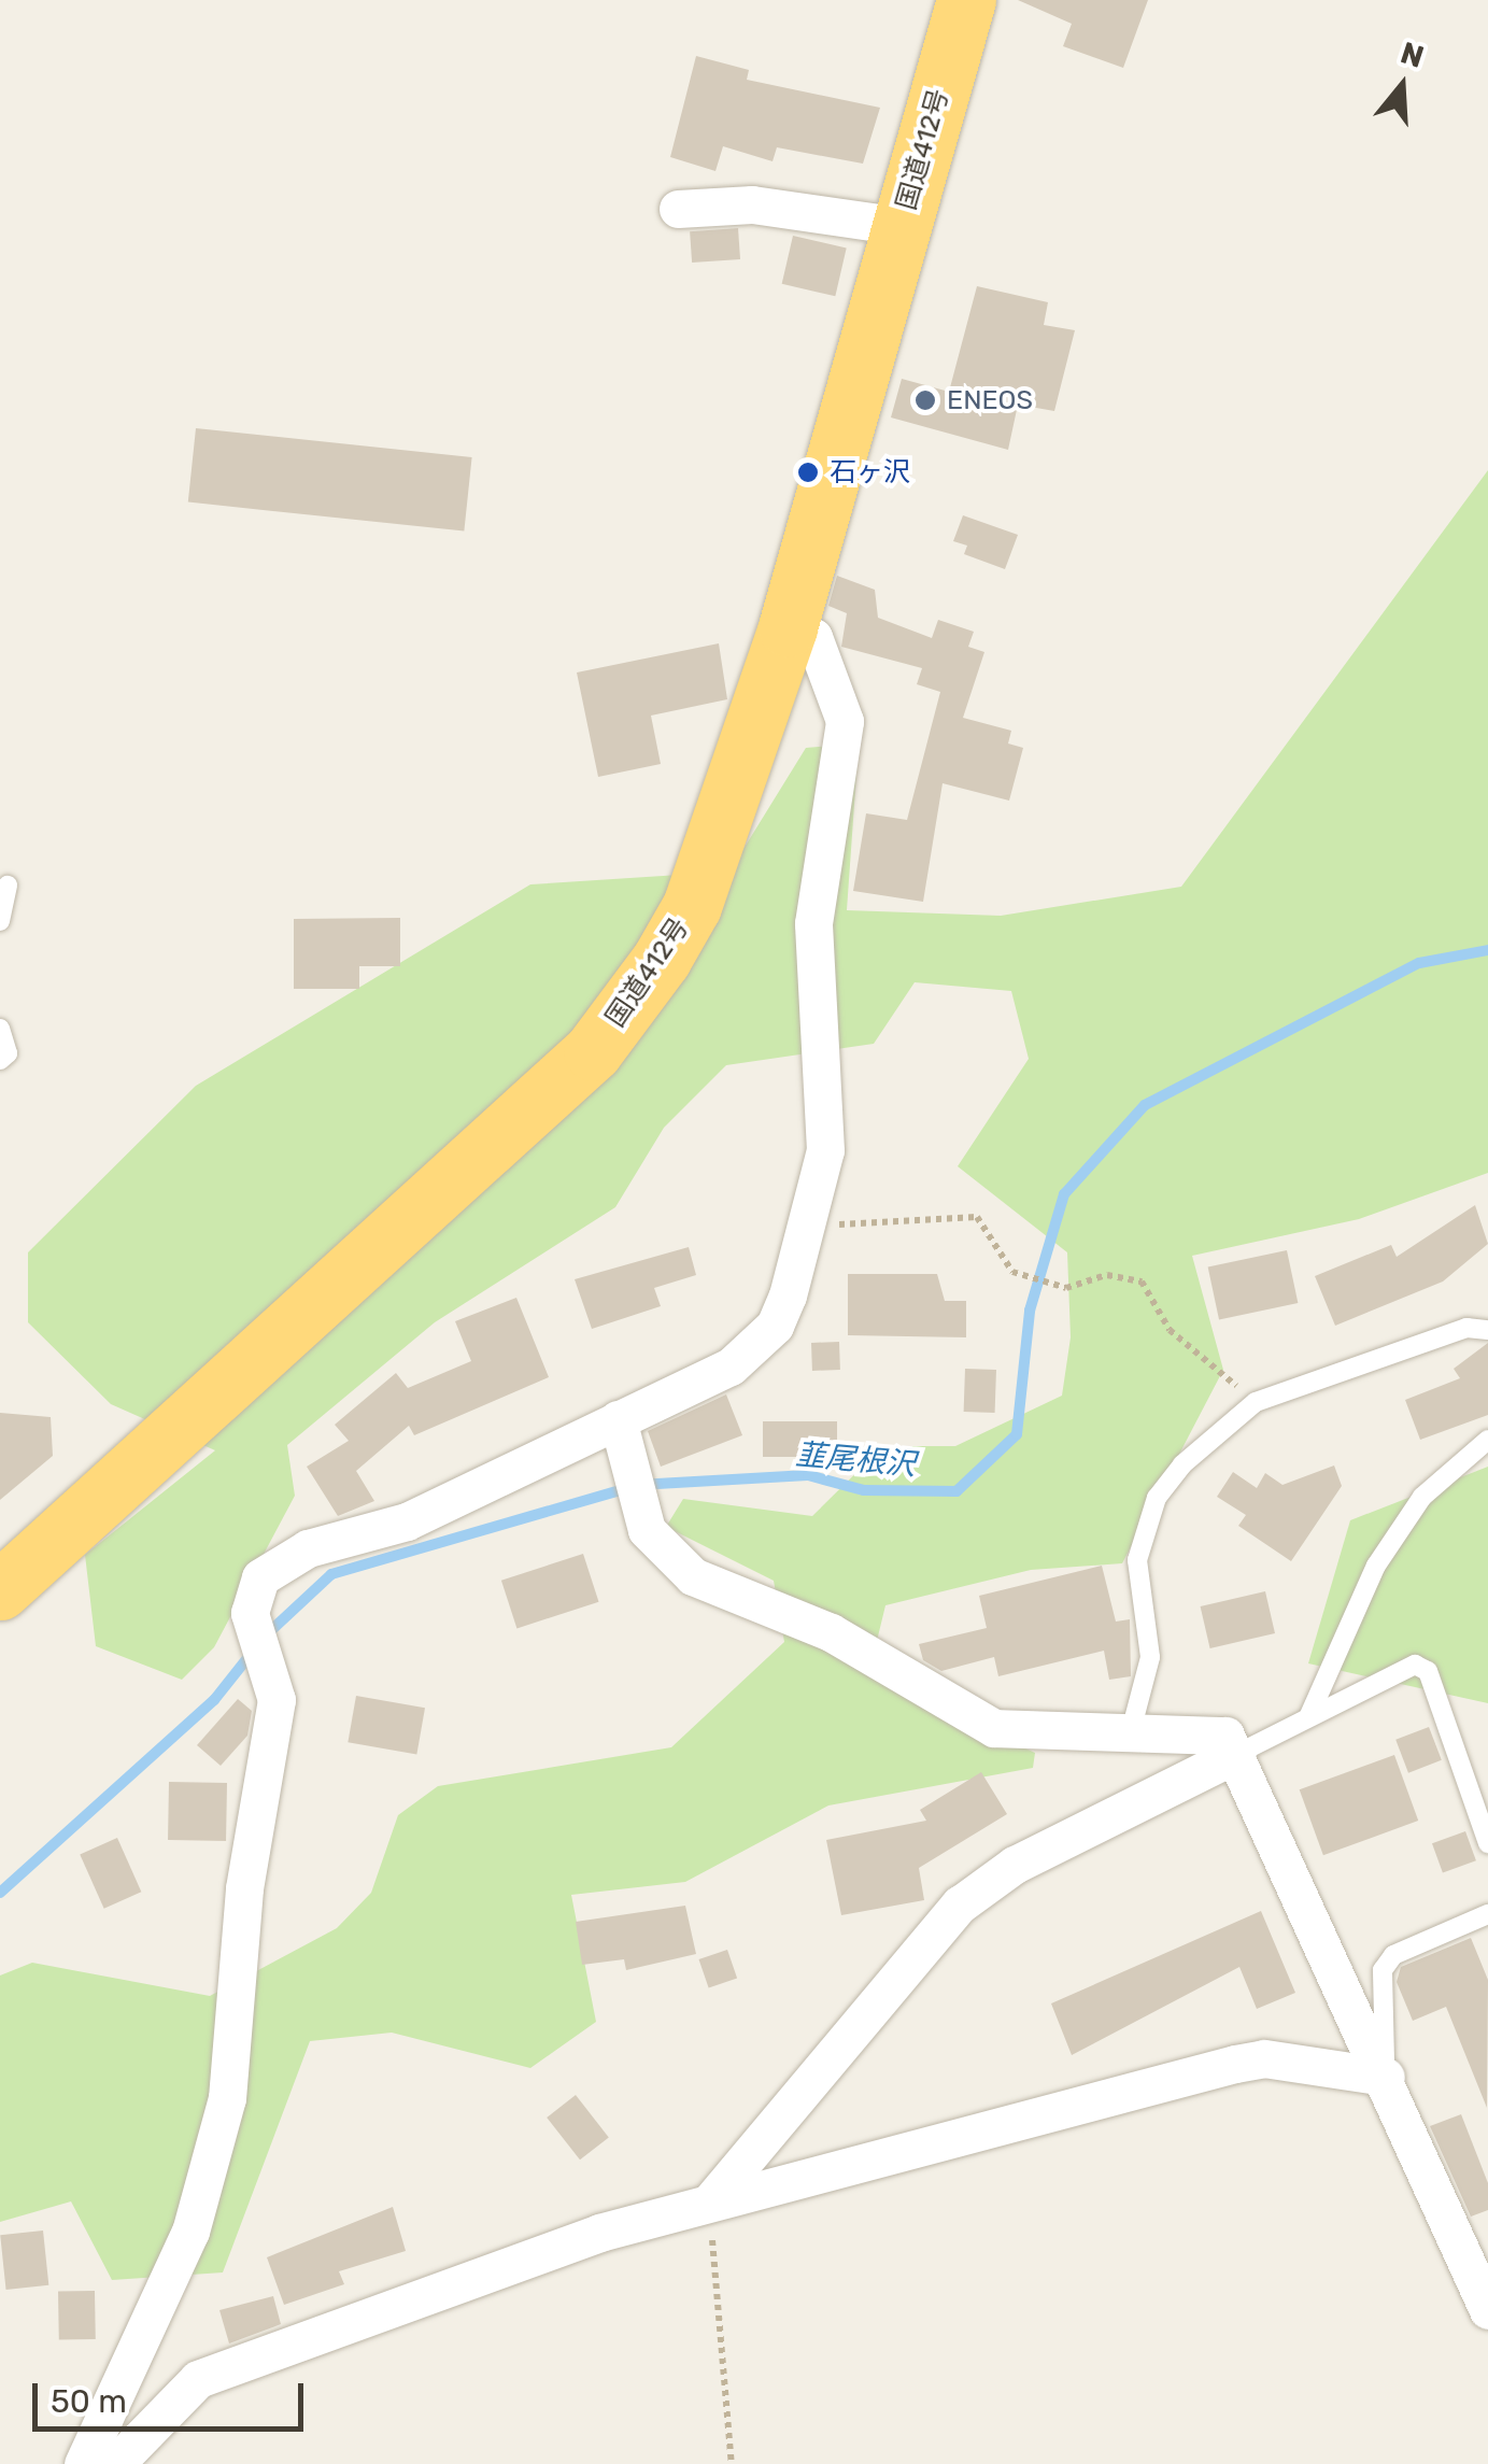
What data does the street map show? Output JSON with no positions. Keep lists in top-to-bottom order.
{
  "streets": {
    "highway": ["国道412号"]
  },
  "water": ["韮尾根沢"],
  "places": ["ENEOS", "石ヶ沢"],
  "scale_bar": "50 m",
  "north": "top"
}
